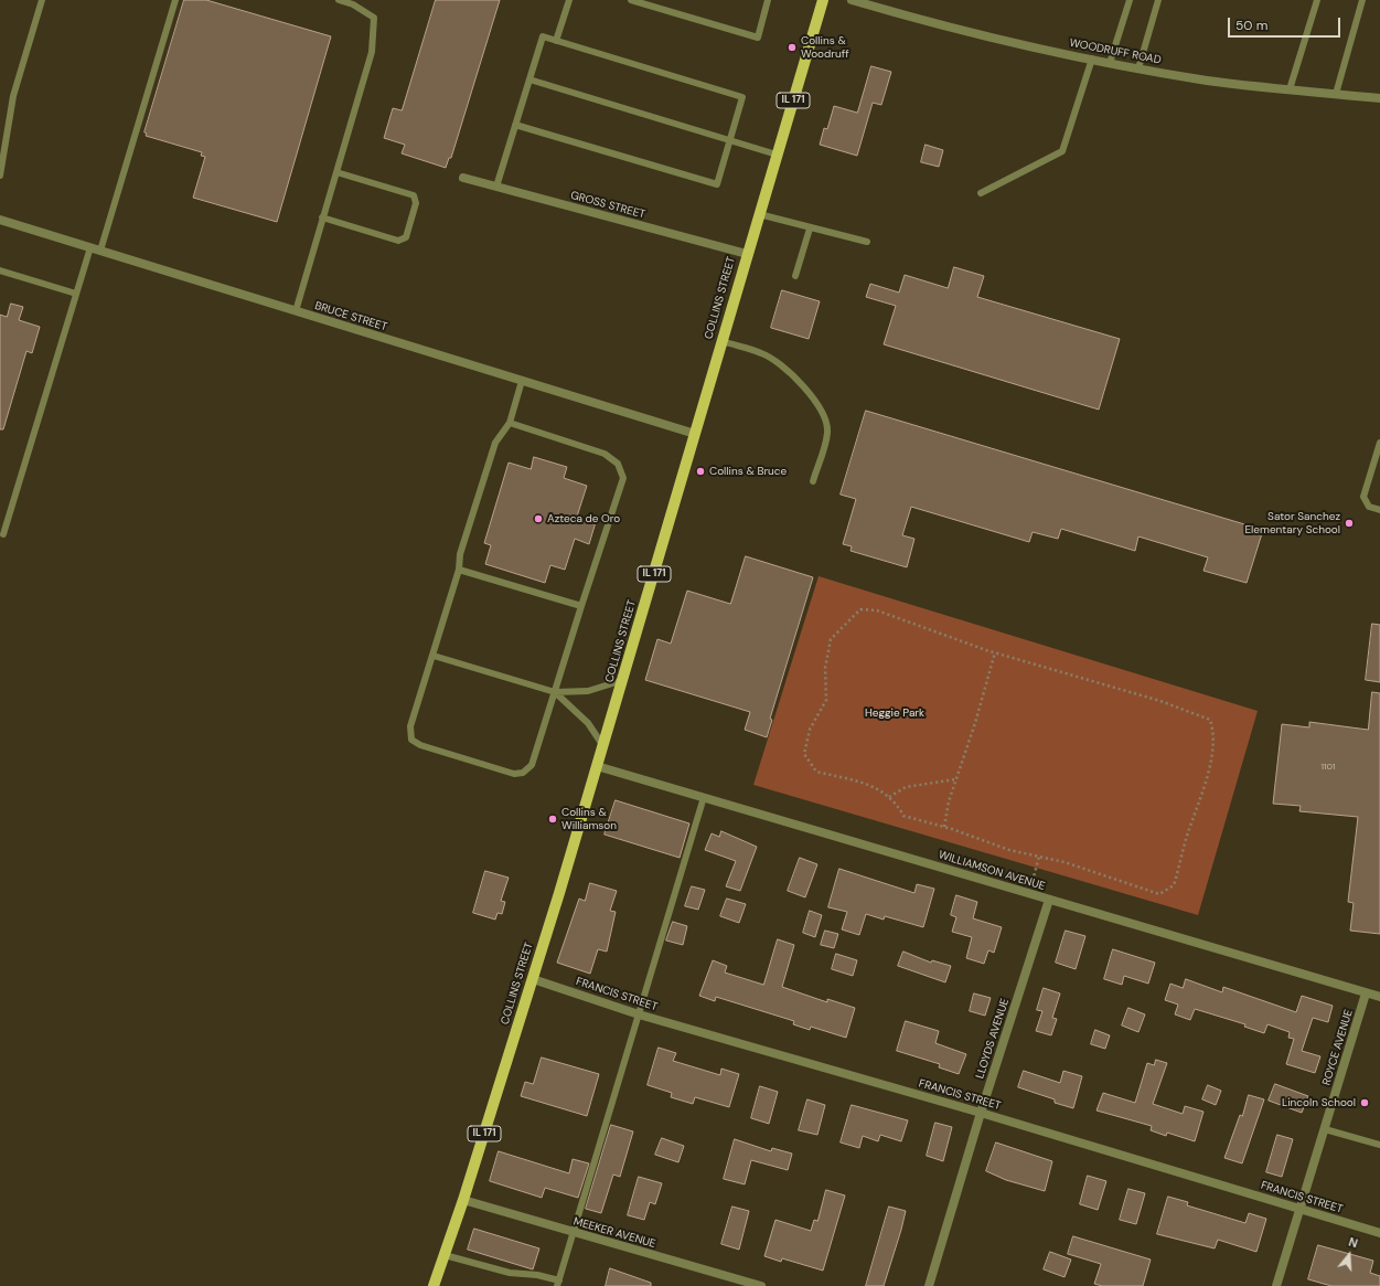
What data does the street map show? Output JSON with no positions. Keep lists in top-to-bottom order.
{
  "streets": {
    "main road": ["IL 171", "COLLINS STREET"],
    "street": [
      "WOODRUFF ROAD",
      "GROSS STREET",
      "BRUCE STREET",
      "WILLIAMSON AVENUE",
      "FRANCIS STREET",
      "LLOYDS AVENUE",
      "ROYCE AVENUE",
      "MEEKER AVENUE"
    ]
  },
  "crossings": [
    ["GROSS STREET", "COLLINS STREET"],
    ["COLLINS STREET", "BRUCE STREET"],
    ["COLLINS STREET", "WILLIAMSON AVENUE"],
    ["COLLINS STREET", "FRANCIS STREET"],
    ["COLLINS STREET", "MEEKER AVENUE"],
    ["WILLIAMSON AVENUE", "LLOYDS AVENUE"],
    ["WILLIAMSON AVENUE", "ROYCE AVENUE"],
    ["FRANCIS STREET", "LLOYDS AVENUE"],
    ["FRANCIS STREET", "ROYCE AVENUE"]
  ],
  "parks": ["Heggie Park"],
  "places": [
    "Collins & Woodruff",
    "Collins & Bruce",
    "Azteca de Oro",
    "Sator Sanchez Elementary School",
    "Collins & Williamson",
    "Lincoln School"
  ],
  "house_numbers": ["1101"],
  "scale_bar": "50 m",
  "north": "top"
}
